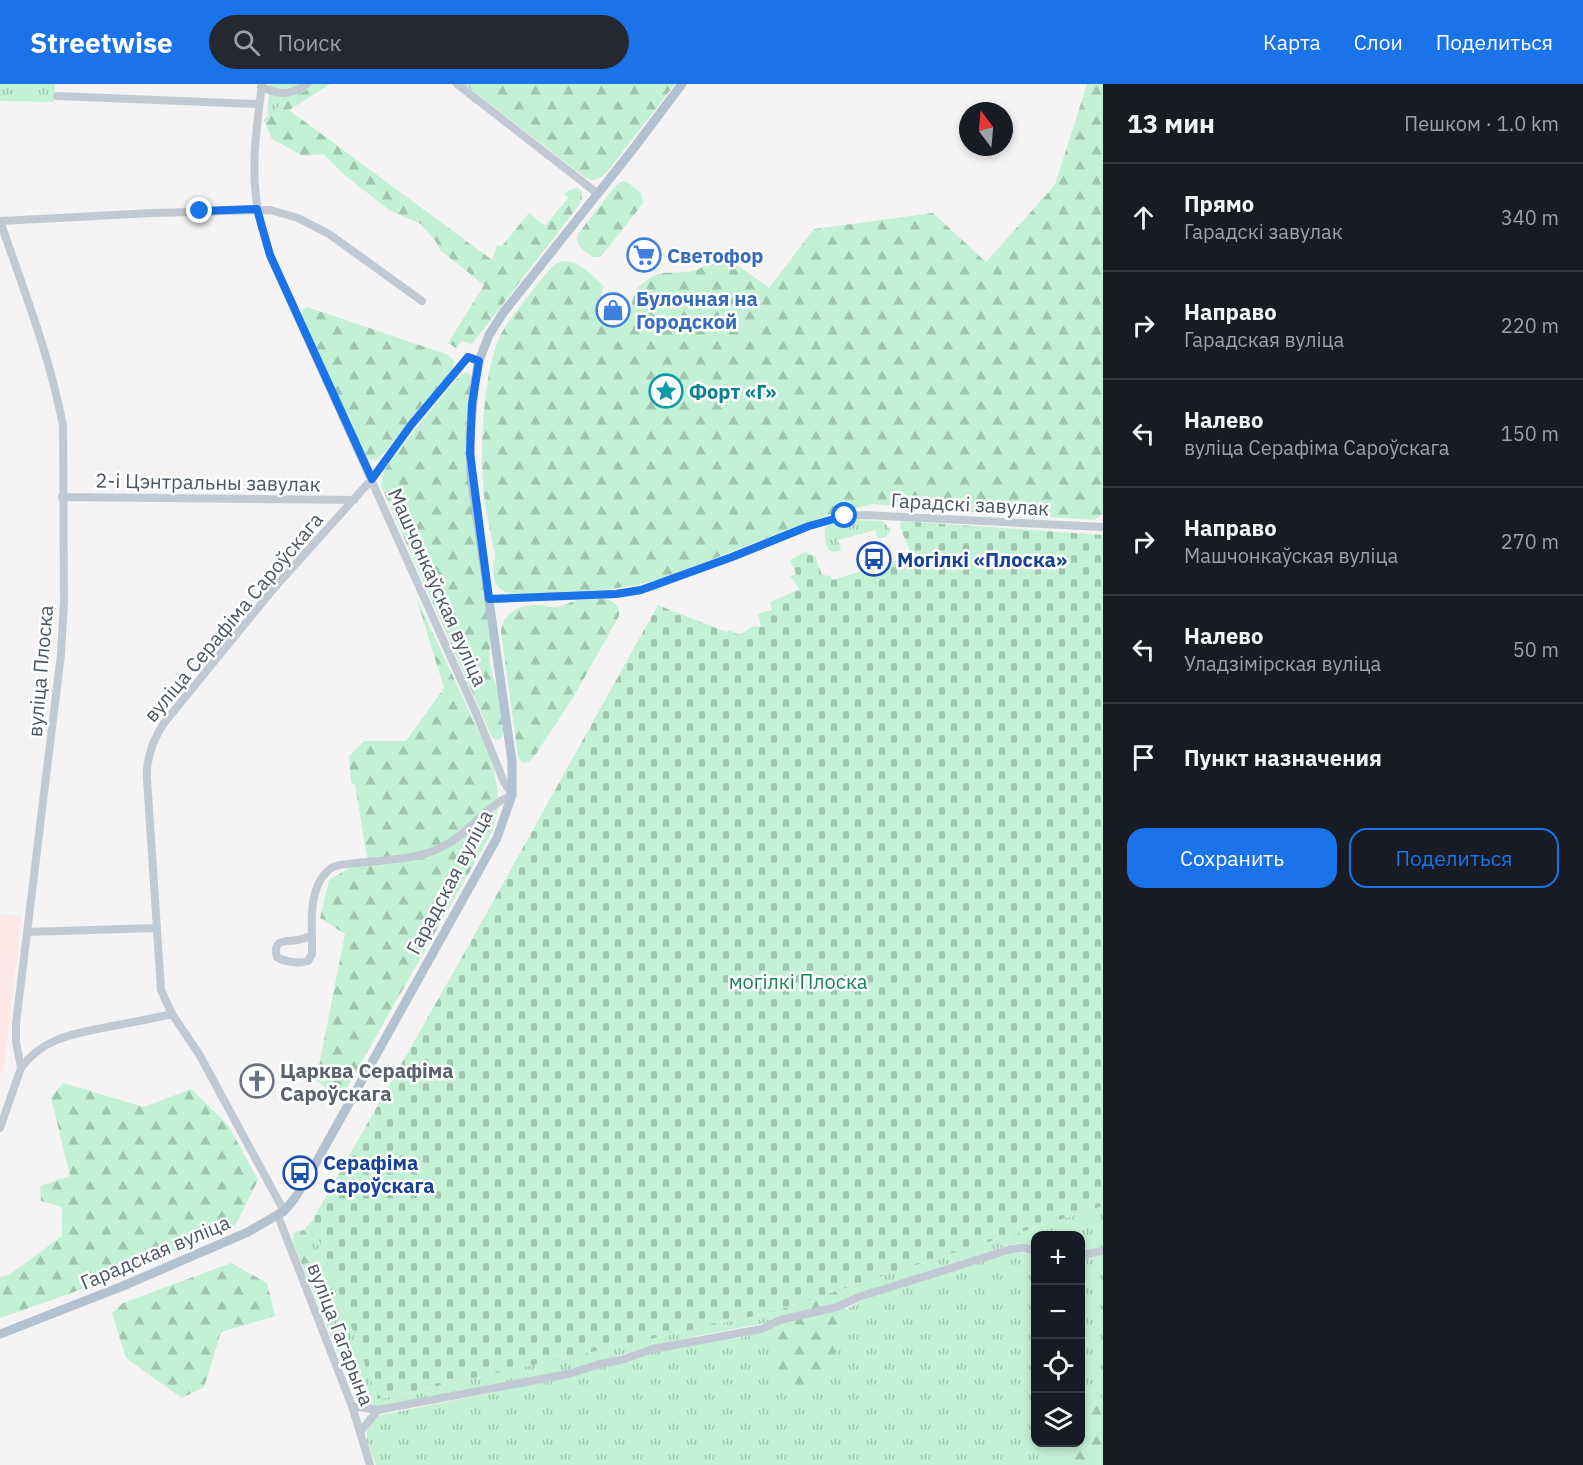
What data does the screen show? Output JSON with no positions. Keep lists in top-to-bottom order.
{
  "streets": {
    "main road": ["Гарадская вуліца"],
    "street": [
      "2-і Цэнтральны завулак",
      "Гарадскі завулак",
      "Машчонкаўская вуліца",
      "вуліца Серафіма Сароўскага",
      "вуліца Плоска",
      "вуліца Гагарына"
    ]
  },
  "crossings": [
    ["2-і Цэнтральны завулак", "вуліца Серафіма Сароўскага"],
    ["2-і Цэнтральны завулак", "вуліца Плоска"],
    ["Гарадскі завулак", "Гарадская вуліца"],
    ["Машчонкаўская вуліца", "вуліца Серафіма Сароўскага"],
    ["Машчонкаўская вуліца", "Гарадская вуліца"],
    ["вуліца Серафіма Сароўскага", "Гарадская вуліца"],
    ["вуліца Серафіма Сароўскага", "вуліца Гагарына"],
    ["Гарадская вуліца", "вуліца Гагарына"]
  ],
  "parks": ["могілкі Плоска"],
  "places": {
    "supermarket": ["Светофор"],
    "shop": ["Булочная на Городской"],
    "place": ["Форт «Г»"],
    "bus stop": ["Могілкі «Плоска»", "Серафіма Сароўскага"],
    "church": ["Царква Серафіма Сароўскага"]
  },
  "north": "top",
  "page": {
    "header": "Streetwise",
    "search": "Поиск",
    "nav": ["Карта", "Слои", "Поделиться"],
    "heading": ["13 мин", "Пешком · 1.0 km"],
    "list": [
      ["Прямо", "Гарадскі завулак", "340 m"],
      ["Направо", "Гарадская вуліца", "220 m"],
      ["Налево", "вуліца Серафіма Сароўскага", "150 m"],
      ["Направо", "Машчонкаўская вуліца", "270 m"],
      ["Налево", "Уладзімірская вуліца", "50 m"],
      "Пункт назначения"
    ],
    "buttons": ["Сохранить", "Поделиться"],
    "map_buttons": ["+", "−"]
  }
}
